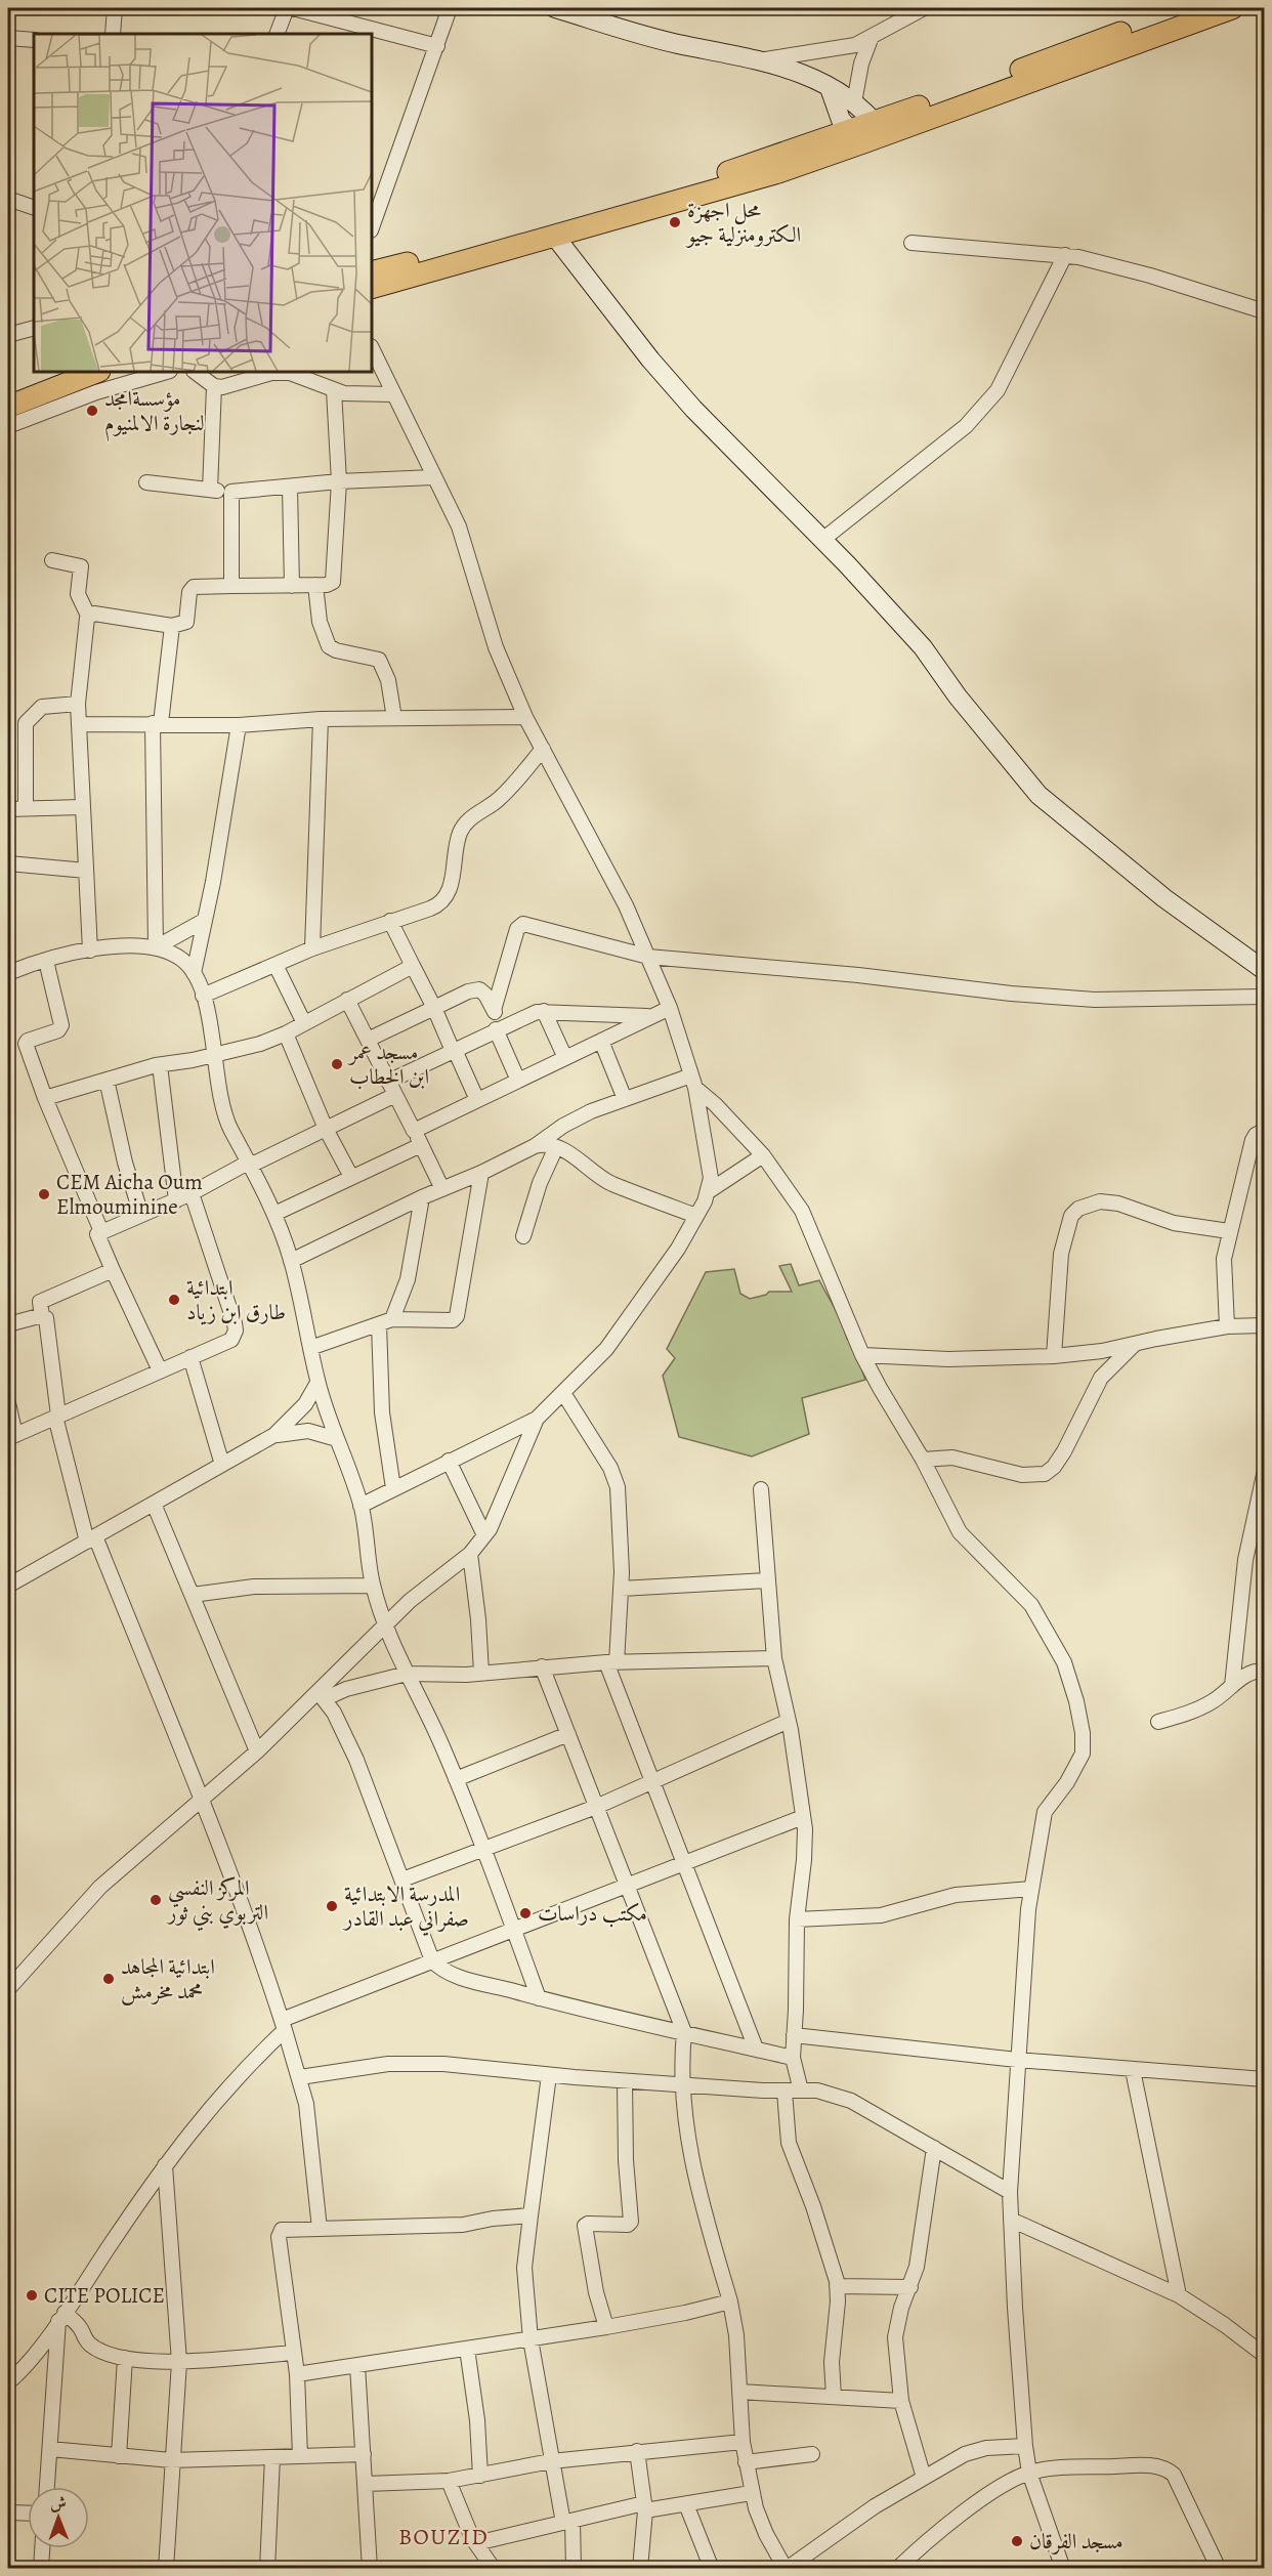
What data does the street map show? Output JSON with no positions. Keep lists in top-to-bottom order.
{
  "districts": ["BOUZID"],
  "places": [
    "محل اجهزة الكترومنزلية جيو",
    "مؤسسةامجد لنجارة الالمنيوم",
    "مسجد عمر ابن الخطاب",
    "CEM Aicha Oum Elmouminine",
    "ابتدائية طارق ابن زياد",
    "المركز النفسي التربوي بني ثور",
    "المدرسة الابتدائية صفراني عبد القادر",
    "مكتب دراسات",
    "ابتدائية المجاهد محمد مخرمش",
    "CITE POLICE",
    "مسجد الفرقان"
  ],
  "north": "top"
}
